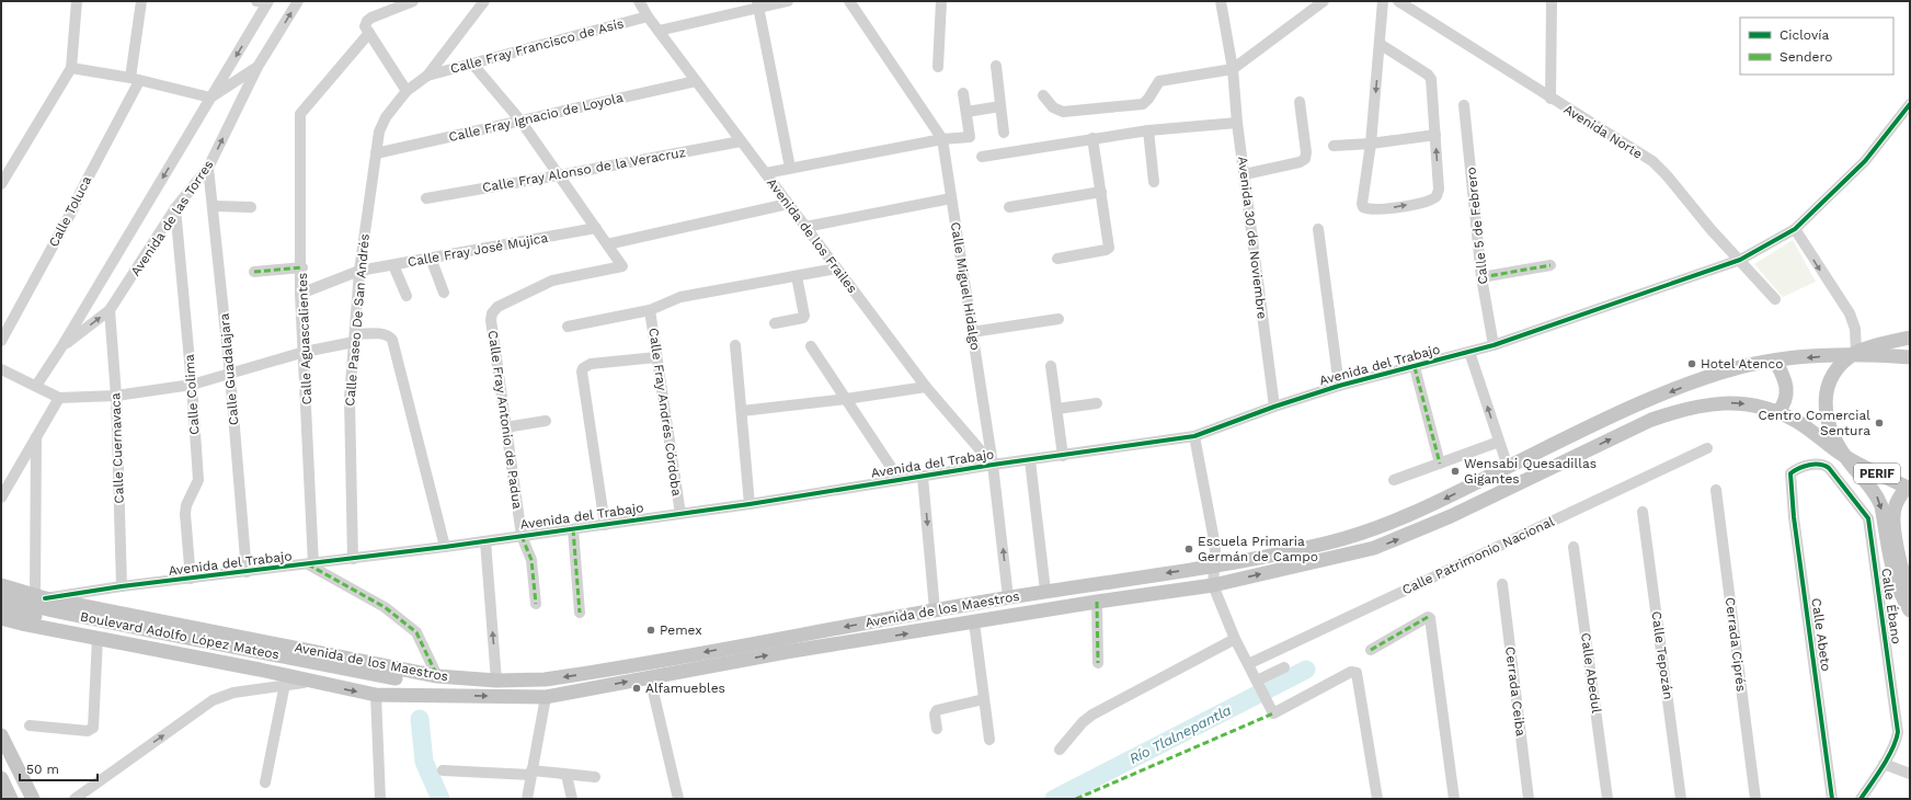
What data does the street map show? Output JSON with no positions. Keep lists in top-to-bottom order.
{
  "streets": {
    "main road": ["PERIF", "Avenida de los Maestros", "Boulevard Adolfo López Mateos"],
    "street": [
      "Calle Fray Francisco de Asís",
      "Calle Fray Ignacio de Loyola",
      "Avenida Norte",
      "Calle Fray Alonso de la Veracruz",
      "Calle Toluca",
      "Avenida de las Torres",
      "Calle 5 de Febrero",
      "Avenida de los Frailes",
      "Avenida 30 de Noviembre",
      "Calle Fray José Mujica",
      "Calle Miguel Hidalgo",
      "Calle Paseo De San Andrés",
      "Calle Aguascalientes",
      "Avenida del Trabajo",
      "Calle Guadalajara",
      "Calle Colima",
      "Calle Fray Andrés Córdoba",
      "Calle Fray Antonio de Padua",
      "Calle Cuernavaca",
      "Calle Patrimonio Nacional",
      "Calle Ébano",
      "Calle Abeto",
      "Cerrada Ciprés",
      "Calle Tepozán",
      "Calle Abedul",
      "Cerrada Ceiba"
    ]
  },
  "crossings": [
    ["Calle Fray Francisco de Asís", "Avenida de los Frailes"],
    ["Calle Fray Francisco de Asís", "Calle Paseo De San Andrés"],
    ["Calle Fray Ignacio de Loyola", "Avenida de los Frailes"],
    ["Calle Fray Ignacio de Loyola", "Calle Paseo De San Andrés"],
    ["Avenida Norte", "Avenida del Trabajo"],
    ["Calle Fray Alonso de la Veracruz", "Avenida de los Frailes"],
    ["Avenida de las Torres", "Calle Guadalajara"],
    ["Avenida de las Torres", "Calle Colima"],
    ["Avenida de las Torres", "Calle Cuernavaca"],
    ["Calle 5 de Febrero", "Avenida del Trabajo"],
    ["Avenida de los Frailes", "Calle Miguel Hidalgo"],
    ["Avenida de los Frailes", "Avenida del Trabajo"],
    ["Avenida 30 de Noviembre", "Avenida del Trabajo"],
    ["Calle Fray José Mujica", "Calle Paseo De San Andrés"],
    ["Calle Fray José Mujica", "Calle Aguascalientes"],
    ["Calle Miguel Hidalgo", "Avenida del Trabajo"],
    ["Calle Miguel Hidalgo", "Avenida de los Maestros"],
    ["Calle Paseo De San Andrés", "Avenida del Trabajo"],
    ["Calle Aguascalientes", "Avenida del Trabajo"],
    ["Avenida del Trabajo", "Calle Guadalajara"],
    ["Avenida del Trabajo", "Calle Colima"],
    ["Avenida del Trabajo", "Calle Fray Andrés Córdoba"],
    ["Avenida del Trabajo", "Calle Fray Antonio de Padua"],
    ["Avenida del Trabajo", "Calle Cuernavaca"],
    ["Avenida del Trabajo", "Avenida de los Maestros"],
    ["PERIF", "Avenida de los Maestros"],
    ["Calle Ébano", "Calle Abeto"],
    ["Avenida de los Maestros", "Boulevard Adolfo López Mateos"]
  ],
  "water": ["Río Tlalnepantla"],
  "places": [
    "Hotel Atenco",
    "Centro Comercial Sentura",
    "Wensabi Quesadillas Gigantes",
    "Escuela Primaria Germán de Campo",
    "Pemex",
    "Alfamuebles"
  ],
  "legend": ["Ciclovía", "Sendero"],
  "scale_bar": "50 m"
}
